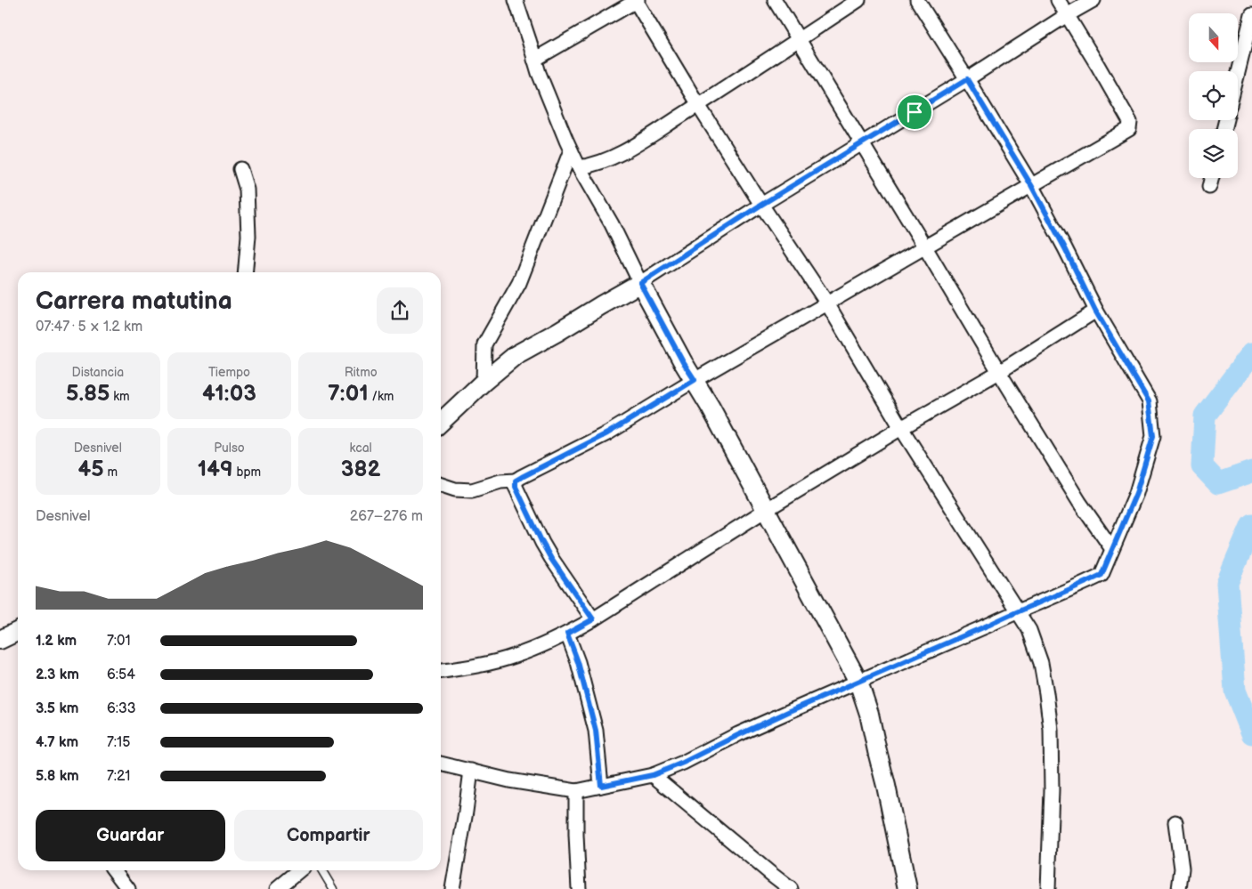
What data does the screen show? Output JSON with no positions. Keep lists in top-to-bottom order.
{
  "north": "bottom",
  "page": {
    "heading": ["Carrera matutina", "07:47 · 5 × 1.2 km"],
    "stats": [
      ["Distancia", "5.85 km"],
      ["Tiempo", "41:03"],
      ["Ritmo", "7:01 /km"],
      ["Desnivel", "45 m"],
      ["Pulso", "149 bpm"],
      ["kcal", "382"]
    ],
    "chart": ["Desnivel", "267–276 m"],
    "list": [
      {
        "name": "1.2 km",
        "note": "7:01"
      },
      {
        "name": "2.3 km",
        "note": "6:54"
      },
      {
        "name": "3.5 km",
        "note": "6:33"
      },
      {
        "name": "4.7 km",
        "note": "7:15"
      },
      {
        "name": "5.8 km",
        "note": "7:21"
      }
    ],
    "buttons": ["Guardar", "Compartir"]
  }
}
